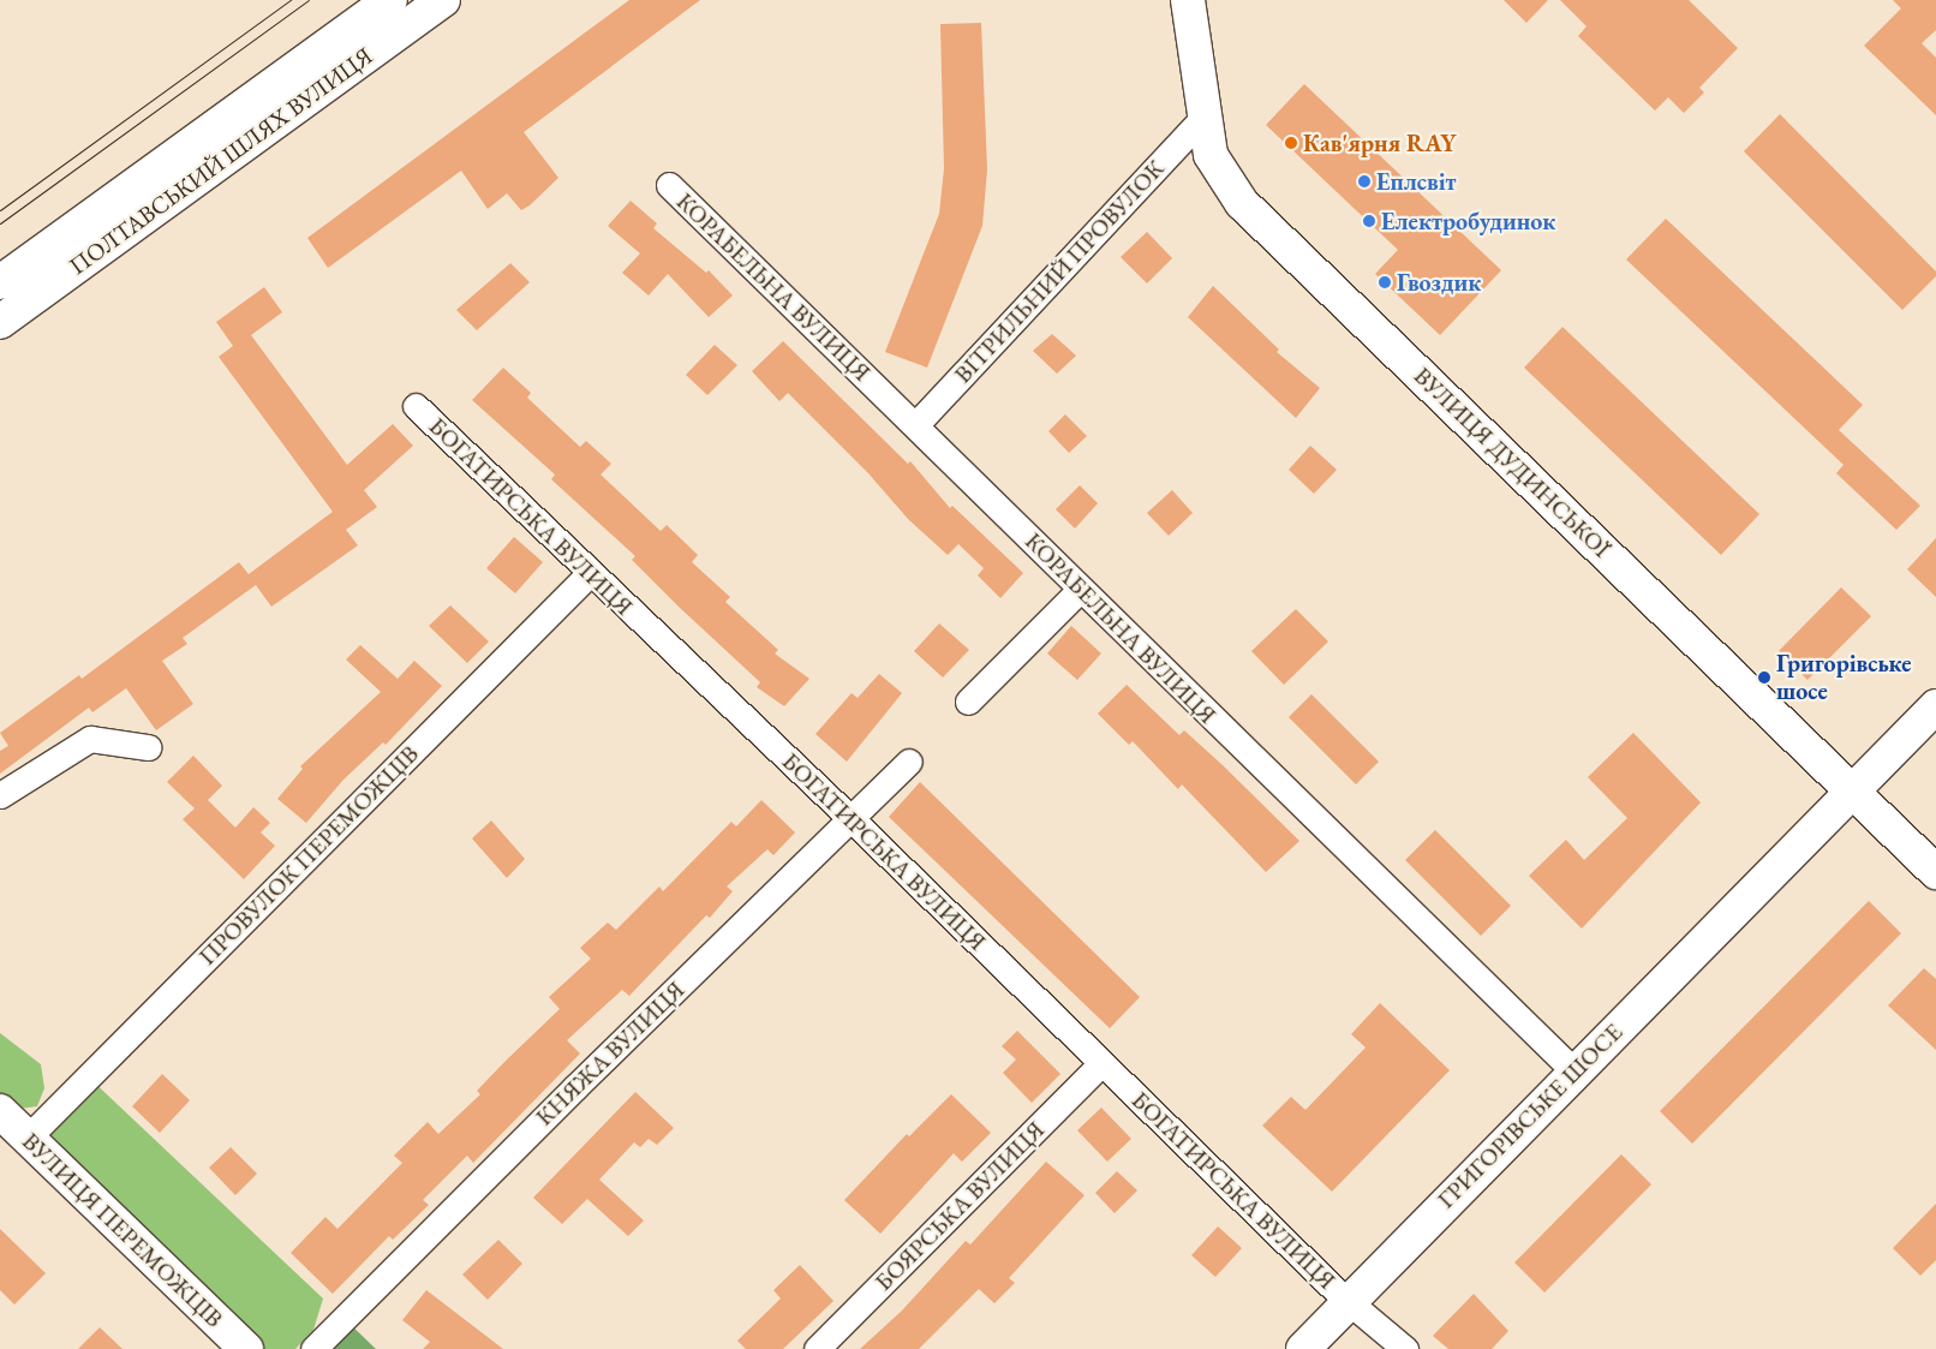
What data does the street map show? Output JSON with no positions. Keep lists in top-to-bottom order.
{
  "streets": {
    "main road": [
      "ПОЛТАВСЬКИЙ ШЛЯХ ВУЛИЦЯ",
      "ВУЛИЦЯ ДУДИНСЬКОЇ",
      "ГРИГОРІВСЬКЕ ШОСЕ",
      "ВУЛИЦЯ ПЕРЕМОЖЦІВ"
    ],
    "street": [
      "ВІТРИЛЬНИЙ ПРОВУЛОК",
      "КОРАБЕЛЬНА ВУЛИЦЯ",
      "БОГАТИРСЬКА ВУЛИЦЯ",
      "ПРОВУЛОК ПЕРЕМОЖЦІВ",
      "КНЯЖА ВУЛИЦЯ",
      "БОЯРСЬКА ВУЛИЦЯ"
    ]
  },
  "crossings": [
    ["ВІТРИЛЬНИЙ ПРОВУЛОК", "КОРАБЕЛЬНА ВУЛИЦЯ"],
    ["ВІТРИЛЬНИЙ ПРОВУЛОК", "ВУЛИЦЯ ДУДИНСЬКОЇ"],
    ["КОРАБЕЛЬНА ВУЛИЦЯ", "ГРИГОРІВСЬКЕ ШОСЕ"],
    ["ВУЛИЦЯ ДУДИНСЬКОЇ", "ГРИГОРІВСЬКЕ ШОСЕ"],
    ["БОГАТИРСЬКА ВУЛИЦЯ", "ПРОВУЛОК ПЕРЕМОЖЦІВ"],
    ["БОГАТИРСЬКА ВУЛИЦЯ", "КНЯЖА ВУЛИЦЯ"],
    ["БОГАТИРСЬКА ВУЛИЦЯ", "ГРИГОРІВСЬКЕ ШОСЕ"],
    ["БОГАТИРСЬКА ВУЛИЦЯ", "БОЯРСЬКА ВУЛИЦЯ"],
    ["ПРОВУЛОК ПЕРЕМОЖЦІВ", "ВУЛИЦЯ ПЕРЕМОЖЦІВ"]
  ],
  "places": [
    "Кав'ярня RAY",
    "Еплсвіт",
    "Електробудинок",
    "Гвоздик",
    "Григорівське шосе"
  ]
}
